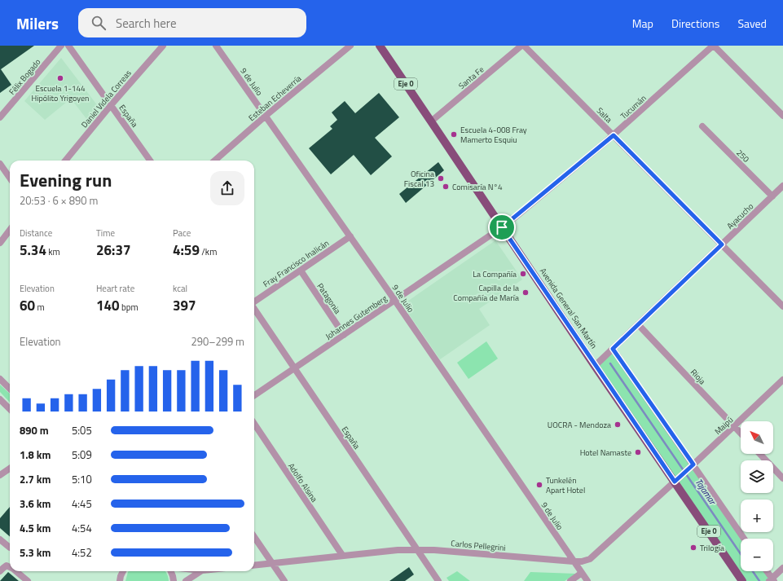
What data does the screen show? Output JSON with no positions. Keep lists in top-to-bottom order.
{
  "streets": {
    "main road": ["Eje 0", "Avenida General San Martín"],
    "street": [
      "Félix Bogado",
      "Santa Fe",
      "9 de Julio",
      "Esteban Echeverría",
      "Daniel Videla Correas",
      "Tucumán",
      "Salta",
      "España",
      "250",
      "Ayacucho",
      "Fray Francisco Inalicán",
      "Patagonia",
      "Johannes Gutemberg",
      "Rioja",
      "Maipú",
      "Adolfo Alsina",
      "Carlos Pellegrini"
    ]
  },
  "crossings": [
    ["Santa Fe", "Salta"],
    ["Santa Fe", "Avenida General San Martín"],
    ["9 de Julio", "Esteban Echeverría"],
    ["9 de Julio", "Fray Francisco Inalicán"],
    ["9 de Julio", "Johannes Gutemberg"],
    ["9 de Julio", "Carlos Pellegrini"],
    ["Daniel Videla Correas", "España"],
    ["Tucumán", "Salta"],
    ["Tucumán", "Avenida General San Martín"],
    ["Tucumán", "Johannes Gutemberg"],
    ["Salta", "Ayacucho"],
    ["España", "Johannes Gutemberg"],
    ["España", "Carlos Pellegrini"],
    ["250", "Ayacucho"],
    ["Ayacucho", "Avenida General San Martín"],
    ["Ayacucho", "Rioja"],
    ["Fray Francisco Inalicán", "Patagonia"],
    ["Patagonia", "Johannes Gutemberg"],
    ["Avenida General San Martín", "Johannes Gutemberg"],
    ["Avenida General San Martín", "Maipú"],
    ["Avenida General San Martín", "Carlos Pellegrini"],
    ["Rioja", "Maipú"],
    ["Maipú", "Carlos Pellegrini"],
    ["Adolfo Alsina", "Carlos Pellegrini"]
  ],
  "water": ["Tajamar"],
  "places": [
    "Escuela 1-144 Hipólito Yrigoyen",
    "Escuela 4-008 Fray Mamerto Esquiu",
    "Oficina Fiscal 13",
    "Comisaría N°4",
    "La Compañía",
    "Capilla de la Compañía de María",
    "UOCRA - Mendoza",
    "Hotel Namaste",
    "Tunkelén Apart Hotel",
    "Trilogía"
  ],
  "north": "top left",
  "page": {
    "header": "Milers",
    "search": "Search here",
    "nav": ["Map", "Directions", "Saved"],
    "heading": ["Evening run", "20:53 · 6 × 890 m"],
    "stats": [
      ["Distance", "5.34 km"],
      ["Time", "26:37"],
      ["Pace", "4:59 /km"],
      ["Elevation", "60 m"],
      ["Heart rate", "140 bpm"],
      ["kcal", "397"]
    ],
    "chart": ["Elevation", "290–299 m"],
    "list": [
      {
        "name": "890 m",
        "note": "5:05"
      },
      {
        "name": "1.8 km",
        "note": "5:09"
      },
      {
        "name": "2.7 km",
        "note": "5:10"
      },
      {
        "name": "3.6 km",
        "note": "4:45"
      },
      {
        "name": "4.5 km",
        "note": "4:54"
      },
      {
        "name": "5.3 km",
        "note": "4:52"
      }
    ],
    "map_buttons": ["+", "−"]
  }
}
